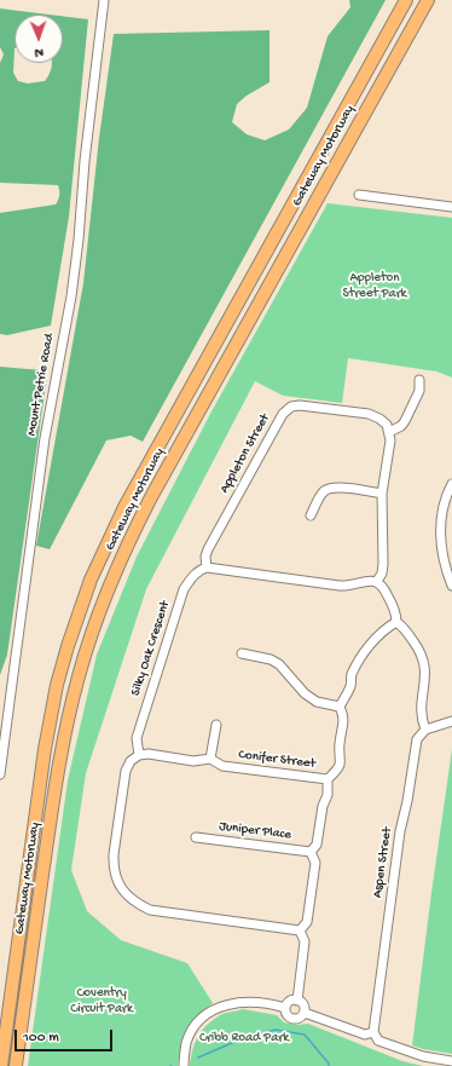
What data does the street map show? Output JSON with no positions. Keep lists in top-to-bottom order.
{
  "streets": {
    "highway": ["Gateway Motorway"],
    "street": [
      "Mount Petrie Road",
      "Appleton Street",
      "Silky Oak Crescent",
      "Conifer Street",
      "Juniper Place",
      "Aspen Street"
    ]
  },
  "crossings": [
    ["Appleton Street", "Silky Oak Crescent"],
    ["Silky Oak Crescent", "Conifer Street"]
  ],
  "parks": ["Appleton Street Park", "Coventry Circuit Park", "Cribb Road Park"],
  "scale_bar": "100 m",
  "north": "bottom"
}
